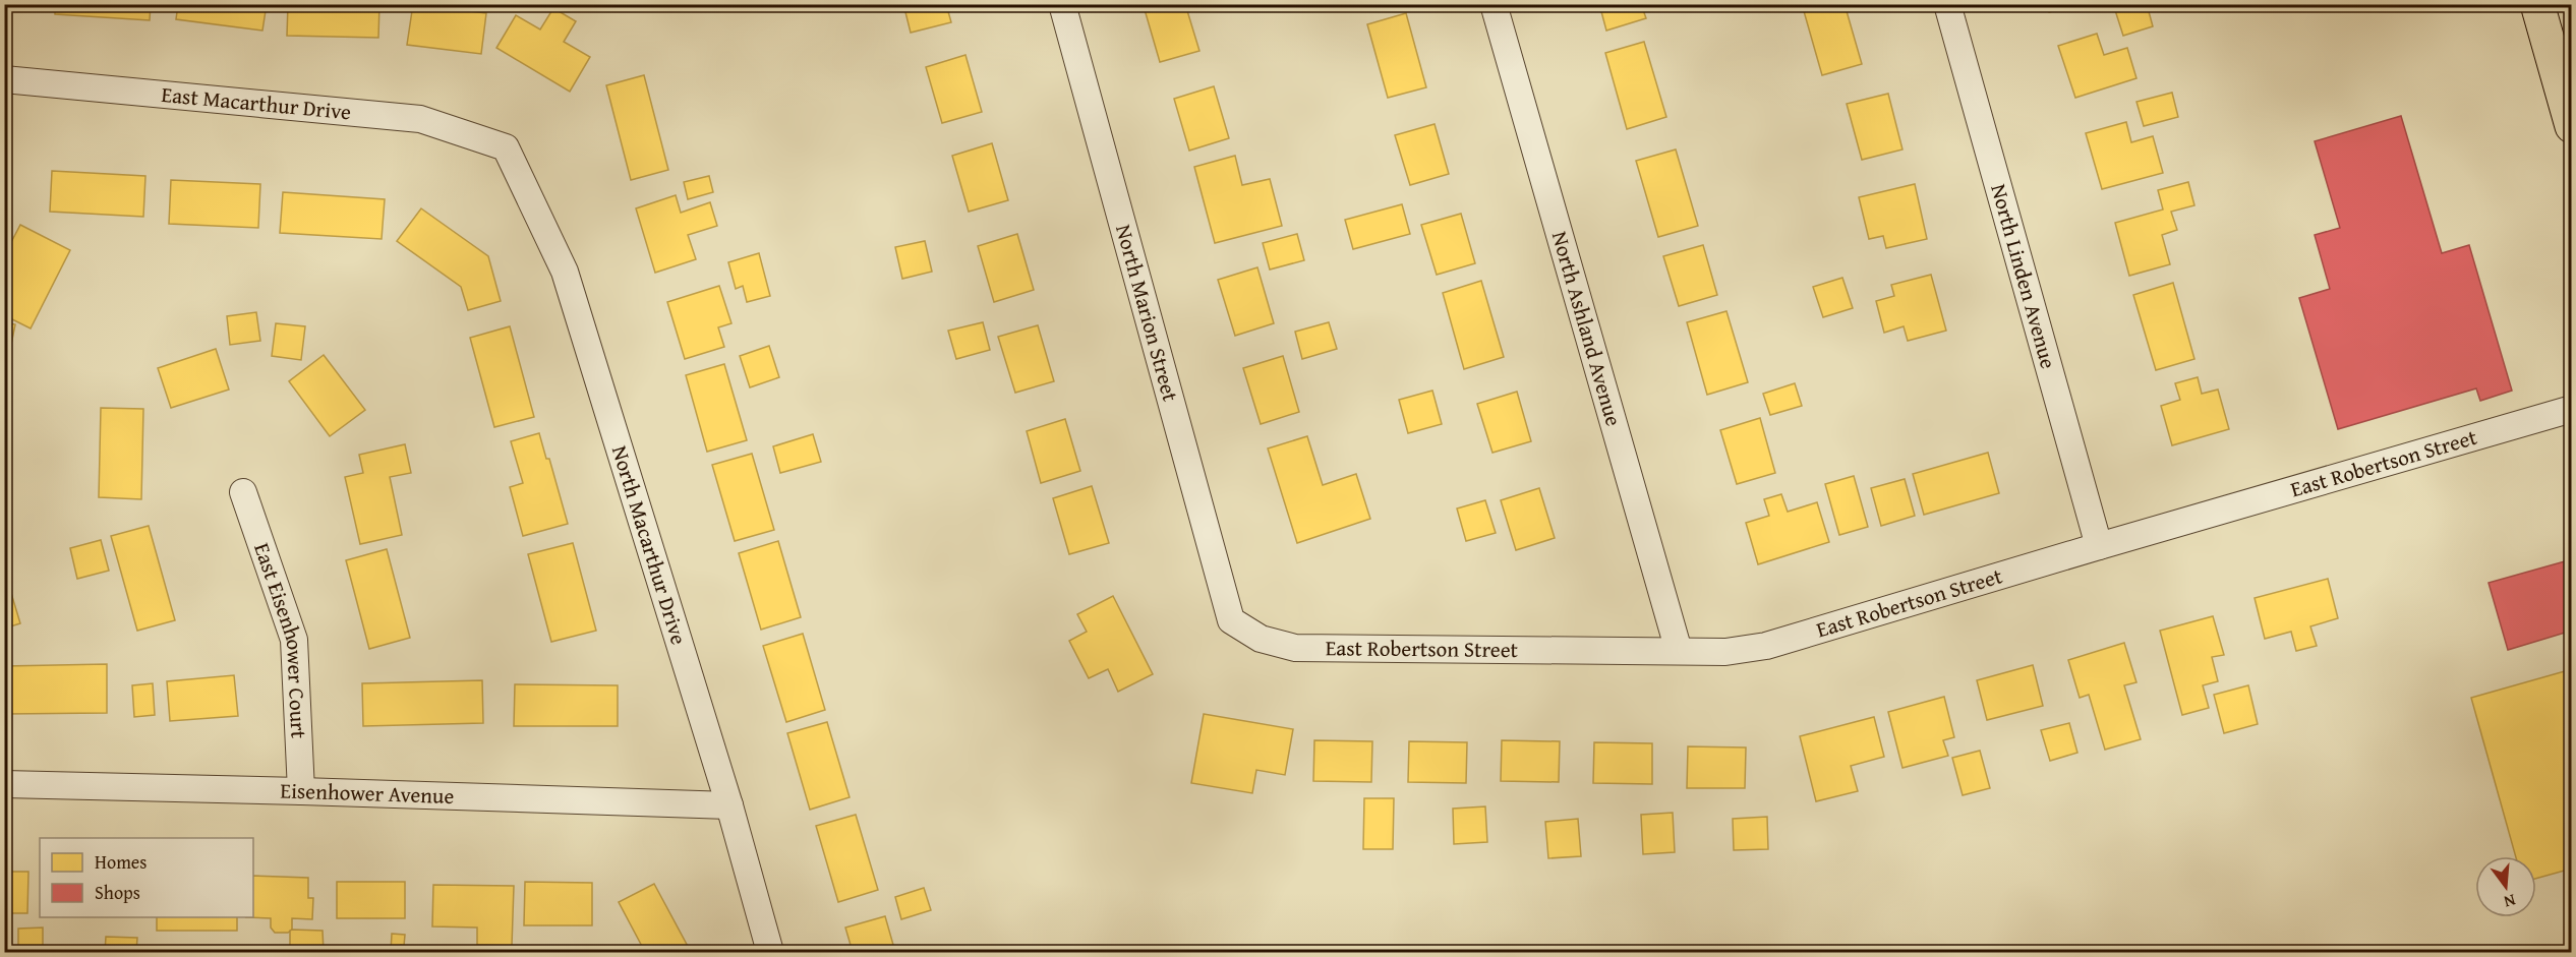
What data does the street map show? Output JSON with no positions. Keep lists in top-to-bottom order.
{
  "streets": {
    "street": [
      "East Macarthur Drive",
      "North Linden Avenue",
      "North Marion Street",
      "North Ashland Avenue",
      "East Robertson Street",
      "North Macarthur Drive",
      "East Eisenhower Court",
      "Eisenhower Avenue"
    ]
  },
  "crossings": [
    ["East Macarthur Drive", "North Macarthur Drive"],
    ["North Linden Avenue", "East Robertson Street"],
    ["North Marion Street", "East Robertson Street"],
    ["North Ashland Avenue", "East Robertson Street"],
    ["North Macarthur Drive", "Eisenhower Avenue"],
    ["East Eisenhower Court", "Eisenhower Avenue"]
  ],
  "legend": ["Homes", "Shops"],
  "north": "bottom"
}
